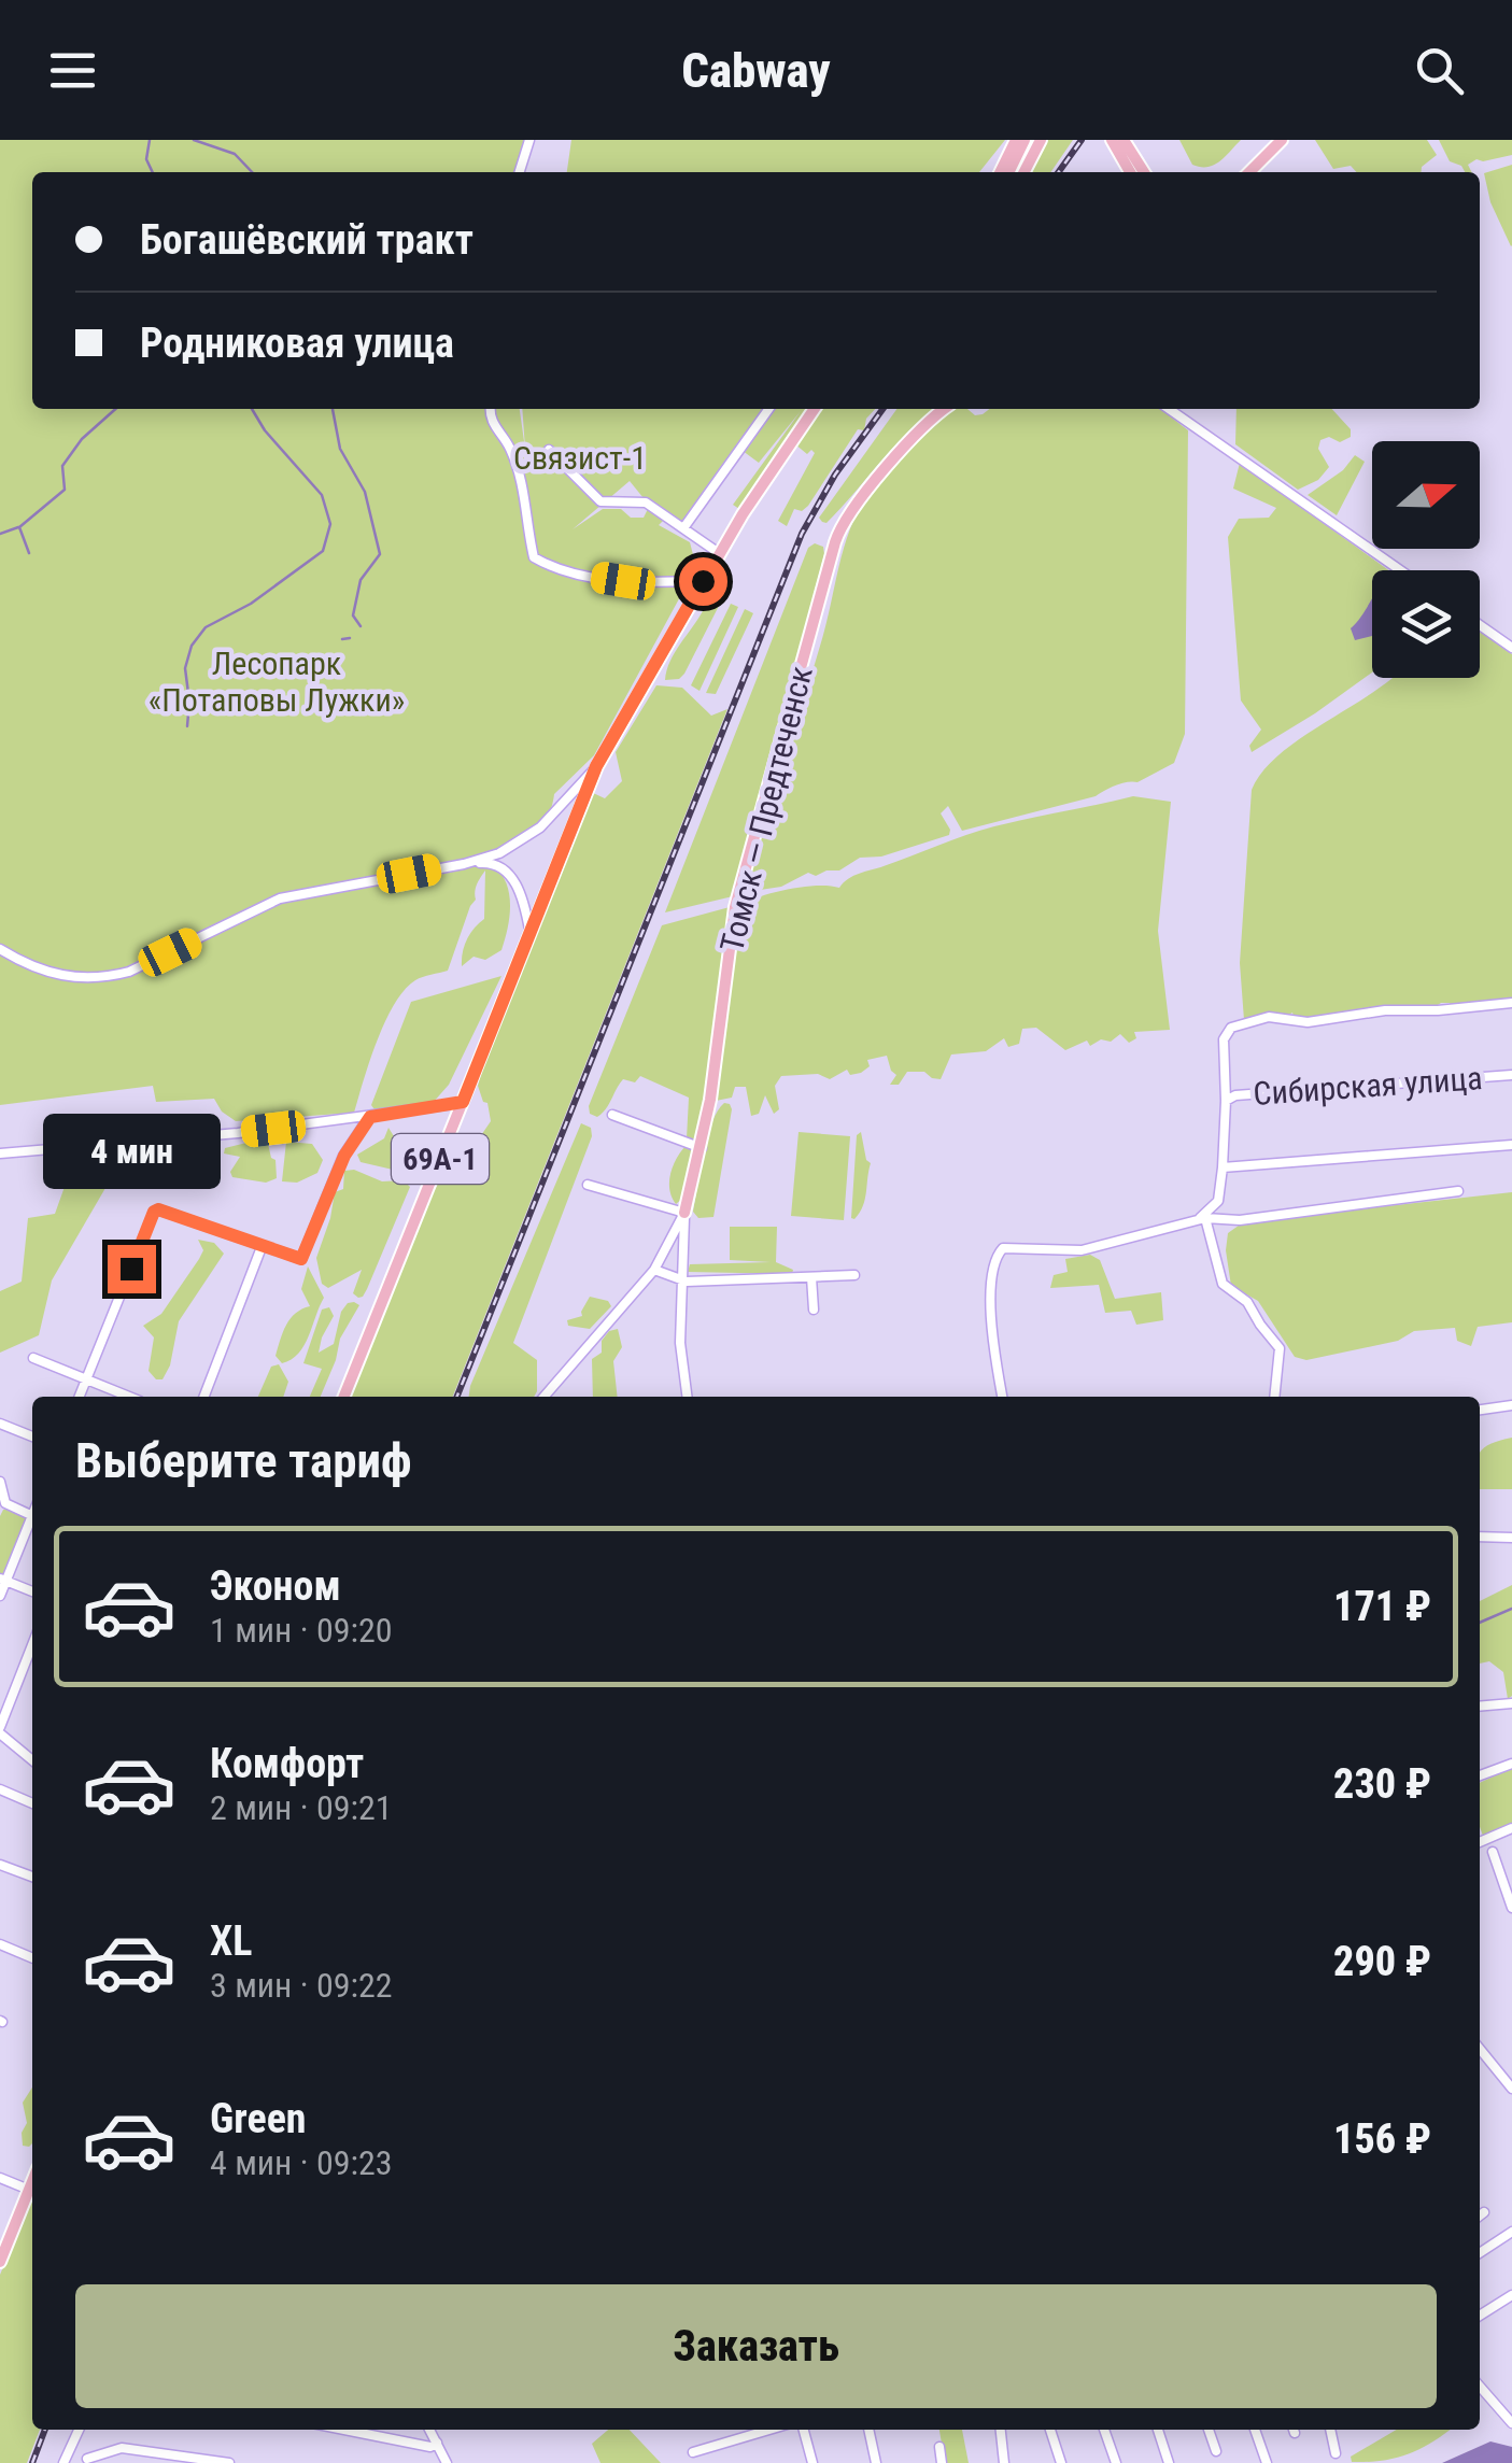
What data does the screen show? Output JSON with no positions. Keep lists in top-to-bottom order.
{
  "streets": {
    "main road": ["Томск — Предтеченск", "69А-1"],
    "street": ["Сибирская улица"]
  },
  "parks": ["Связист-1", "Лесопарк «Потаповы Лужки»"],
  "north": "right",
  "page": {
    "header": "Cabway",
    "banner": ["Богашёвский тракт", "Родниковая улица"],
    "bubble": "4 мин",
    "heading": "Выберите тариф",
    "list": [
      {
        "name": "Эконом",
        "note": "1 мин · 09:20",
        "value": "171 ₽"
      },
      {
        "name": "Комфорт",
        "note": "2 мин · 09:21",
        "value": "230 ₽"
      },
      {
        "name": "XL",
        "note": "3 мин · 09:22",
        "value": "290 ₽"
      },
      {
        "name": "Green",
        "note": "4 мин · 09:23",
        "value": "156 ₽"
      }
    ],
    "buttons": "Заказать"
  }
}
